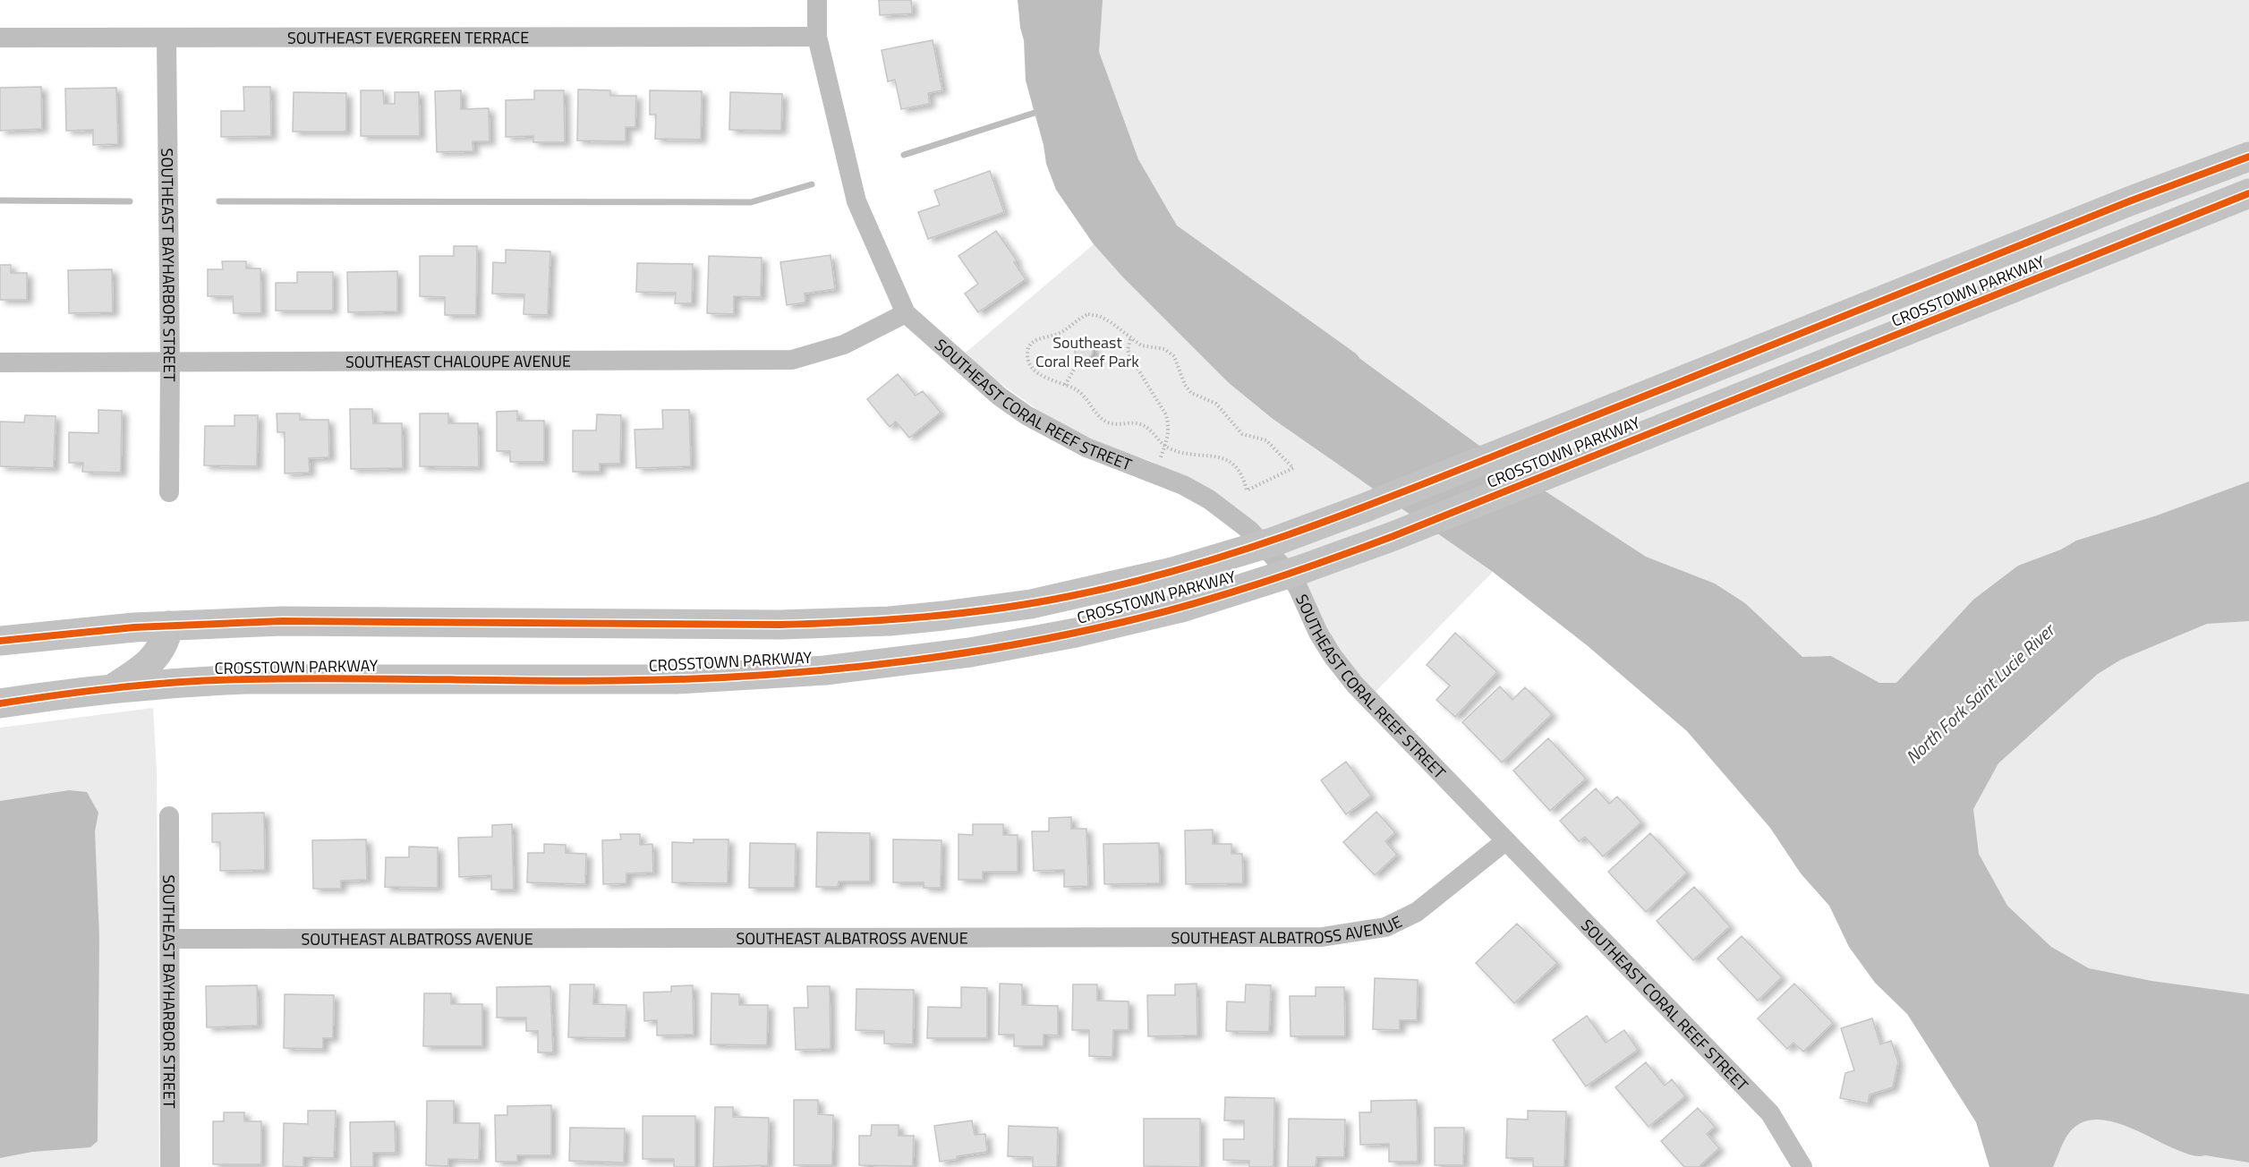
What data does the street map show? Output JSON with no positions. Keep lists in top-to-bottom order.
{
  "streets": {
    "main road": ["CROSSTOWN PARKWAY"],
    "street": [
      "SOUTHEAST EVERGREEN TERRACE",
      "SOUTHEAST BAYHARBOR STREET",
      "SOUTHEAST CHALOUPE AVENUE",
      "SOUTHEAST CORAL REEF STREET",
      "SOUTHEAST ALBATROSS AVENUE"
    ]
  },
  "crossings": [
    ["SOUTHEAST EVERGREEN TERRACE", "SOUTHEAST BAYHARBOR STREET"],
    ["SOUTHEAST EVERGREEN TERRACE", "SOUTHEAST CORAL REEF STREET"],
    ["SOUTHEAST BAYHARBOR STREET", "SOUTHEAST CHALOUPE AVENUE"],
    ["SOUTHEAST BAYHARBOR STREET", "SOUTHEAST ALBATROSS AVENUE"],
    ["SOUTHEAST CHALOUPE AVENUE", "SOUTHEAST CORAL REEF STREET"],
    ["SOUTHEAST CORAL REEF STREET", "SOUTHEAST ALBATROSS AVENUE"]
  ],
  "water": ["North Fork Saint Lucie River"],
  "parks": ["Southeast Coral Reef Park"]
}
